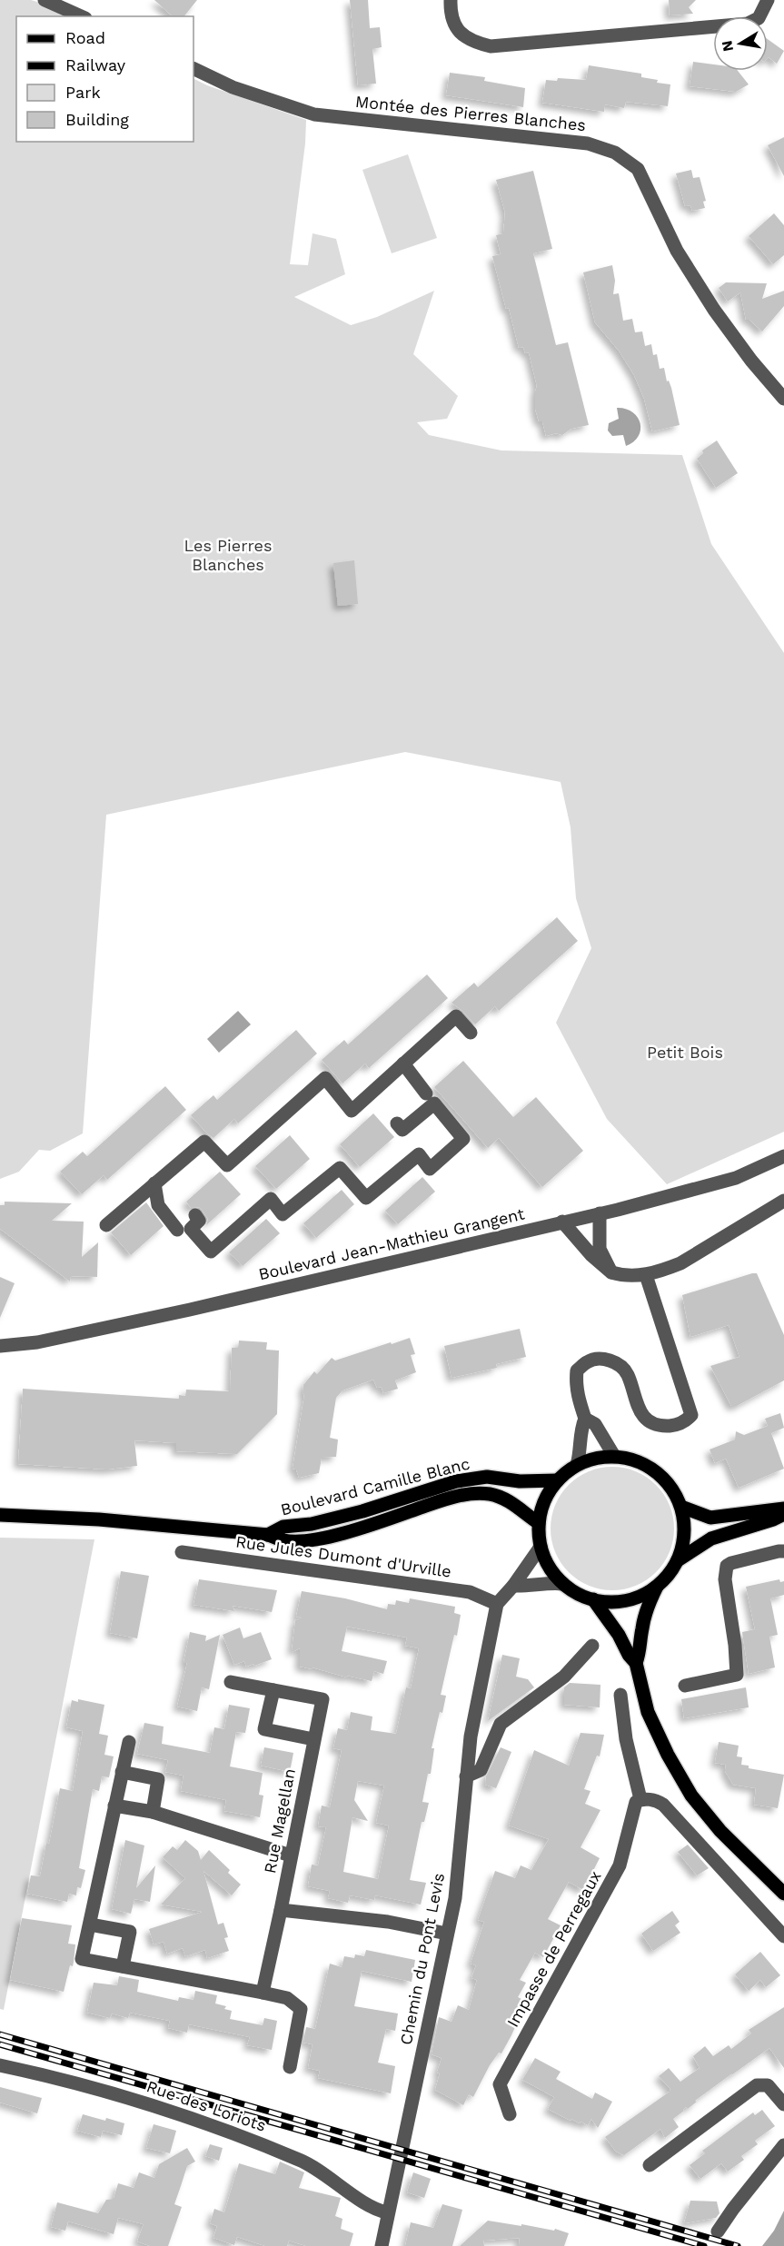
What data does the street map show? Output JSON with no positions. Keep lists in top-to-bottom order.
{
  "streets": {
    "main road": ["Boulevard Camille Blanc"],
    "street": [
      "Montée des Pierres Blanches",
      "Boulevard Jean-Mathieu Grangent",
      "Rue Jules Dumont d'Urville",
      "Rue Magellan",
      "Impasse de Perregaux",
      "Chemin du Pont Levis",
      "Rue des Loriots"
    ]
  },
  "crossings": [
    ["Rue Jules Dumont d'Urville", "Chemin du Pont Levis"],
    ["Chemin du Pont Levis", "Rue des Loriots"]
  ],
  "parks": ["Les Pierres Blanches", "Petit Bois"],
  "legend": [
    "Road",
    "Railway",
    "Park",
    "Building"
  ],
  "north": "left"
}
